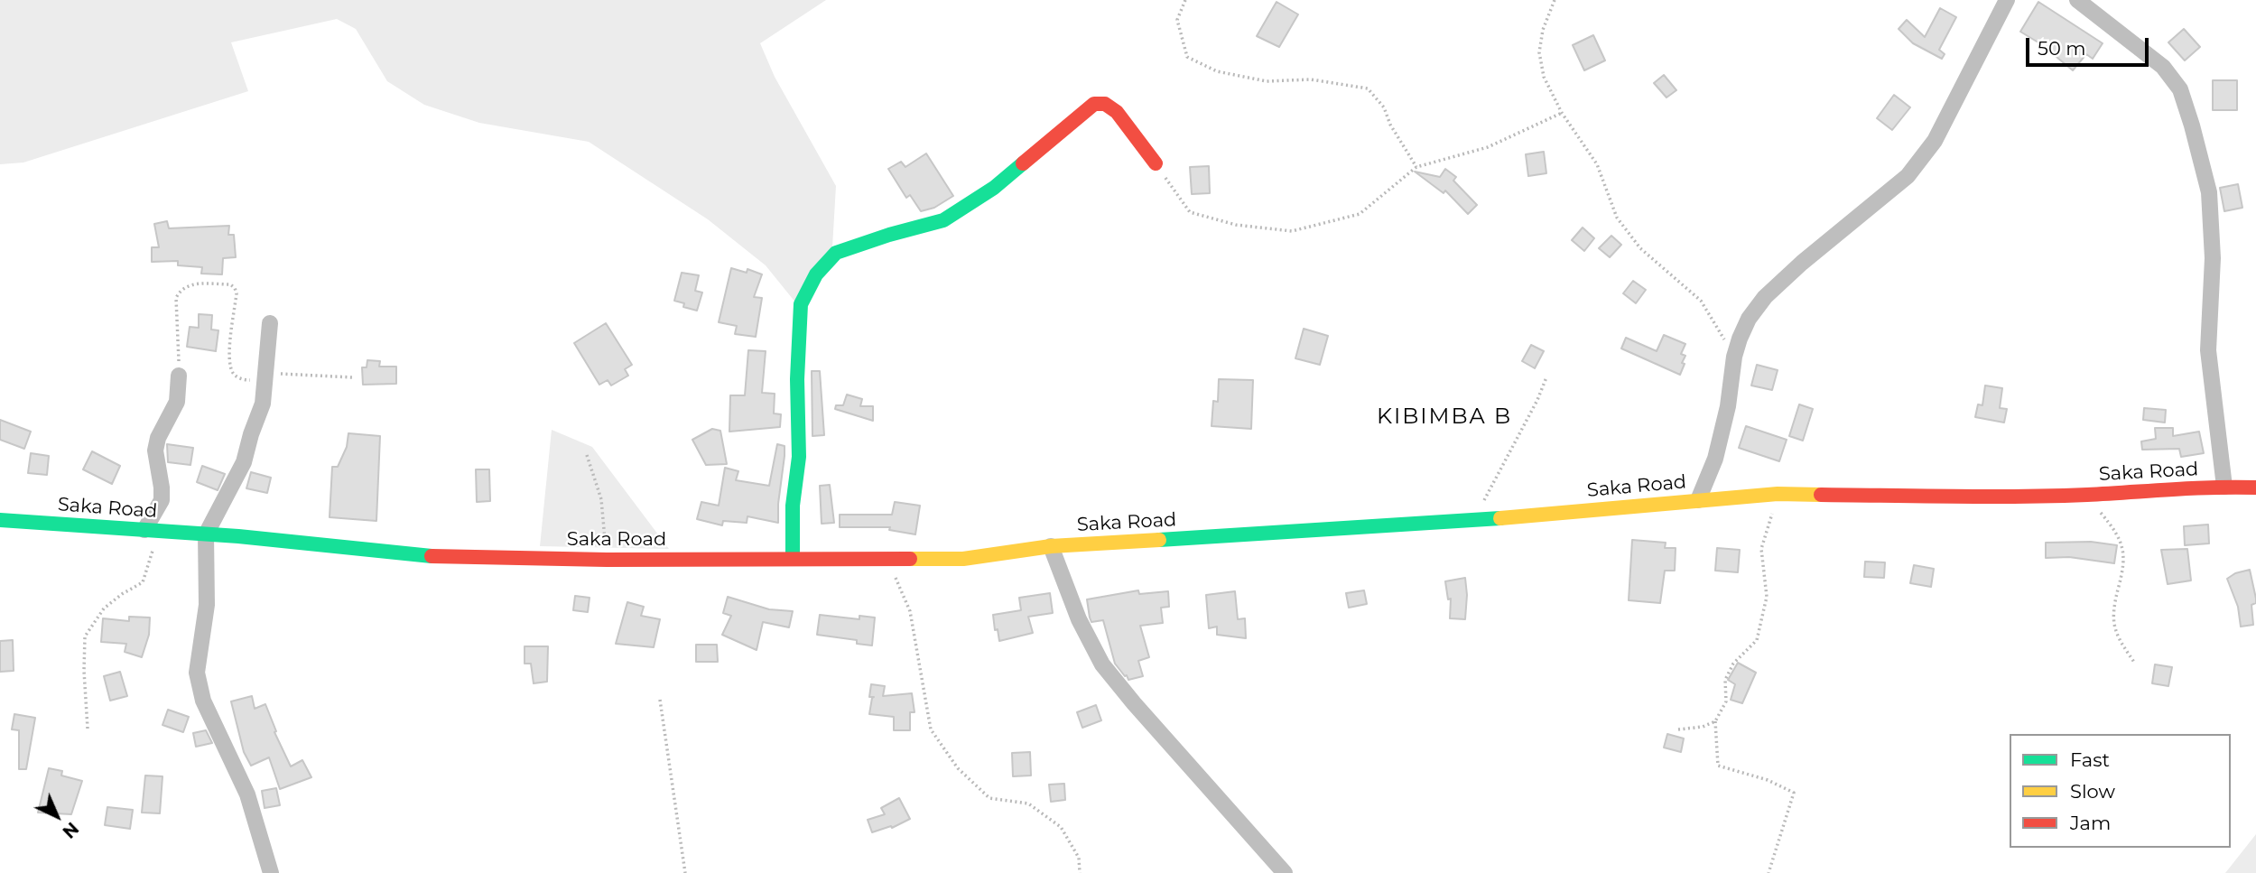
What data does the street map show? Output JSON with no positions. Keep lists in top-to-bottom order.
{
  "streets": {
    "main road": ["Saka Road"]
  },
  "districts": ["KIBIMBA B"],
  "legend": ["Fast", "Slow", "Jam"],
  "scale_bar": "50 m",
  "north": "bottom right"
}
